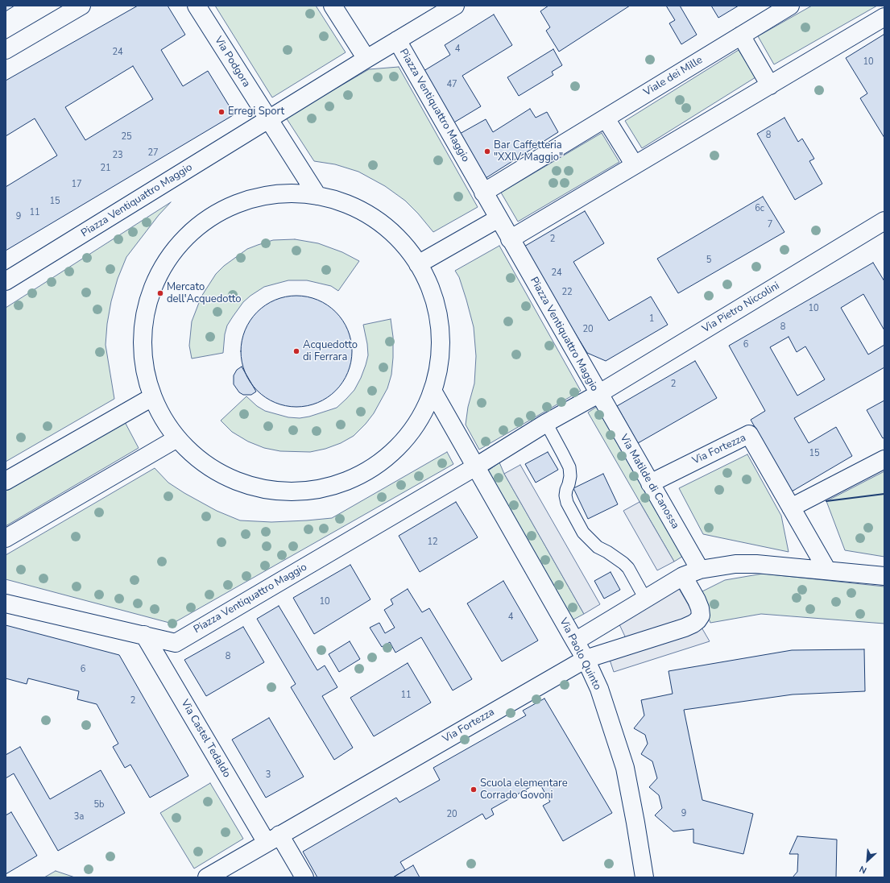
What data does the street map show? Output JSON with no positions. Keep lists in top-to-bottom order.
{
  "streets": {
    "street": [
      "Via Podgora",
      "Viale dei Mille",
      "Piazza Ventiquattro Maggio",
      "Via Pietro Niccolini",
      "Via Fortezza",
      "Via Matilde di Canossa",
      "Via Paolo Quinto",
      "Via Castel Tedaldo"
    ]
  },
  "crossings": [
    ["Via Podgora", "Piazza Ventiquattro Maggio"],
    ["Viale dei Mille", "Piazza Ventiquattro Maggio"],
    ["Piazza Ventiquattro Maggio", "Via Pietro Niccolini"],
    ["Piazza Ventiquattro Maggio", "Via Matilde di Canossa"],
    ["Piazza Ventiquattro Maggio", "Via Paolo Quinto"],
    ["Piazza Ventiquattro Maggio", "Via Castel Tedaldo"],
    ["Via Pietro Niccolini", "Via Matilde di Canossa"],
    ["Via Fortezza", "Via Matilde di Canossa"],
    ["Via Fortezza", "Via Paolo Quinto"],
    ["Via Fortezza", "Via Castel Tedaldo"]
  ],
  "places": [
    "Erregi Sport",
    "Bar Caffetteria \"XXIV Maggio\"",
    "Mercato dell'Acquedotto",
    "Acquedotto di Ferrara",
    "Scuola elementare Corrado Govoni"
  ],
  "house_numbers": [
    "4",
    "24",
    "10",
    "47",
    "8",
    "25",
    "27",
    "23",
    "21",
    "17",
    "15",
    "6c",
    "11",
    "9",
    "7",
    "2",
    "5",
    "24",
    "22",
    "10",
    "1",
    "8",
    "20",
    "6",
    "2",
    "15",
    "12",
    "10",
    "4",
    "8",
    "6",
    "11",
    "2",
    "3",
    "5b",
    "9",
    "20",
    "3a"
  ],
  "north": "bottom left"
}
